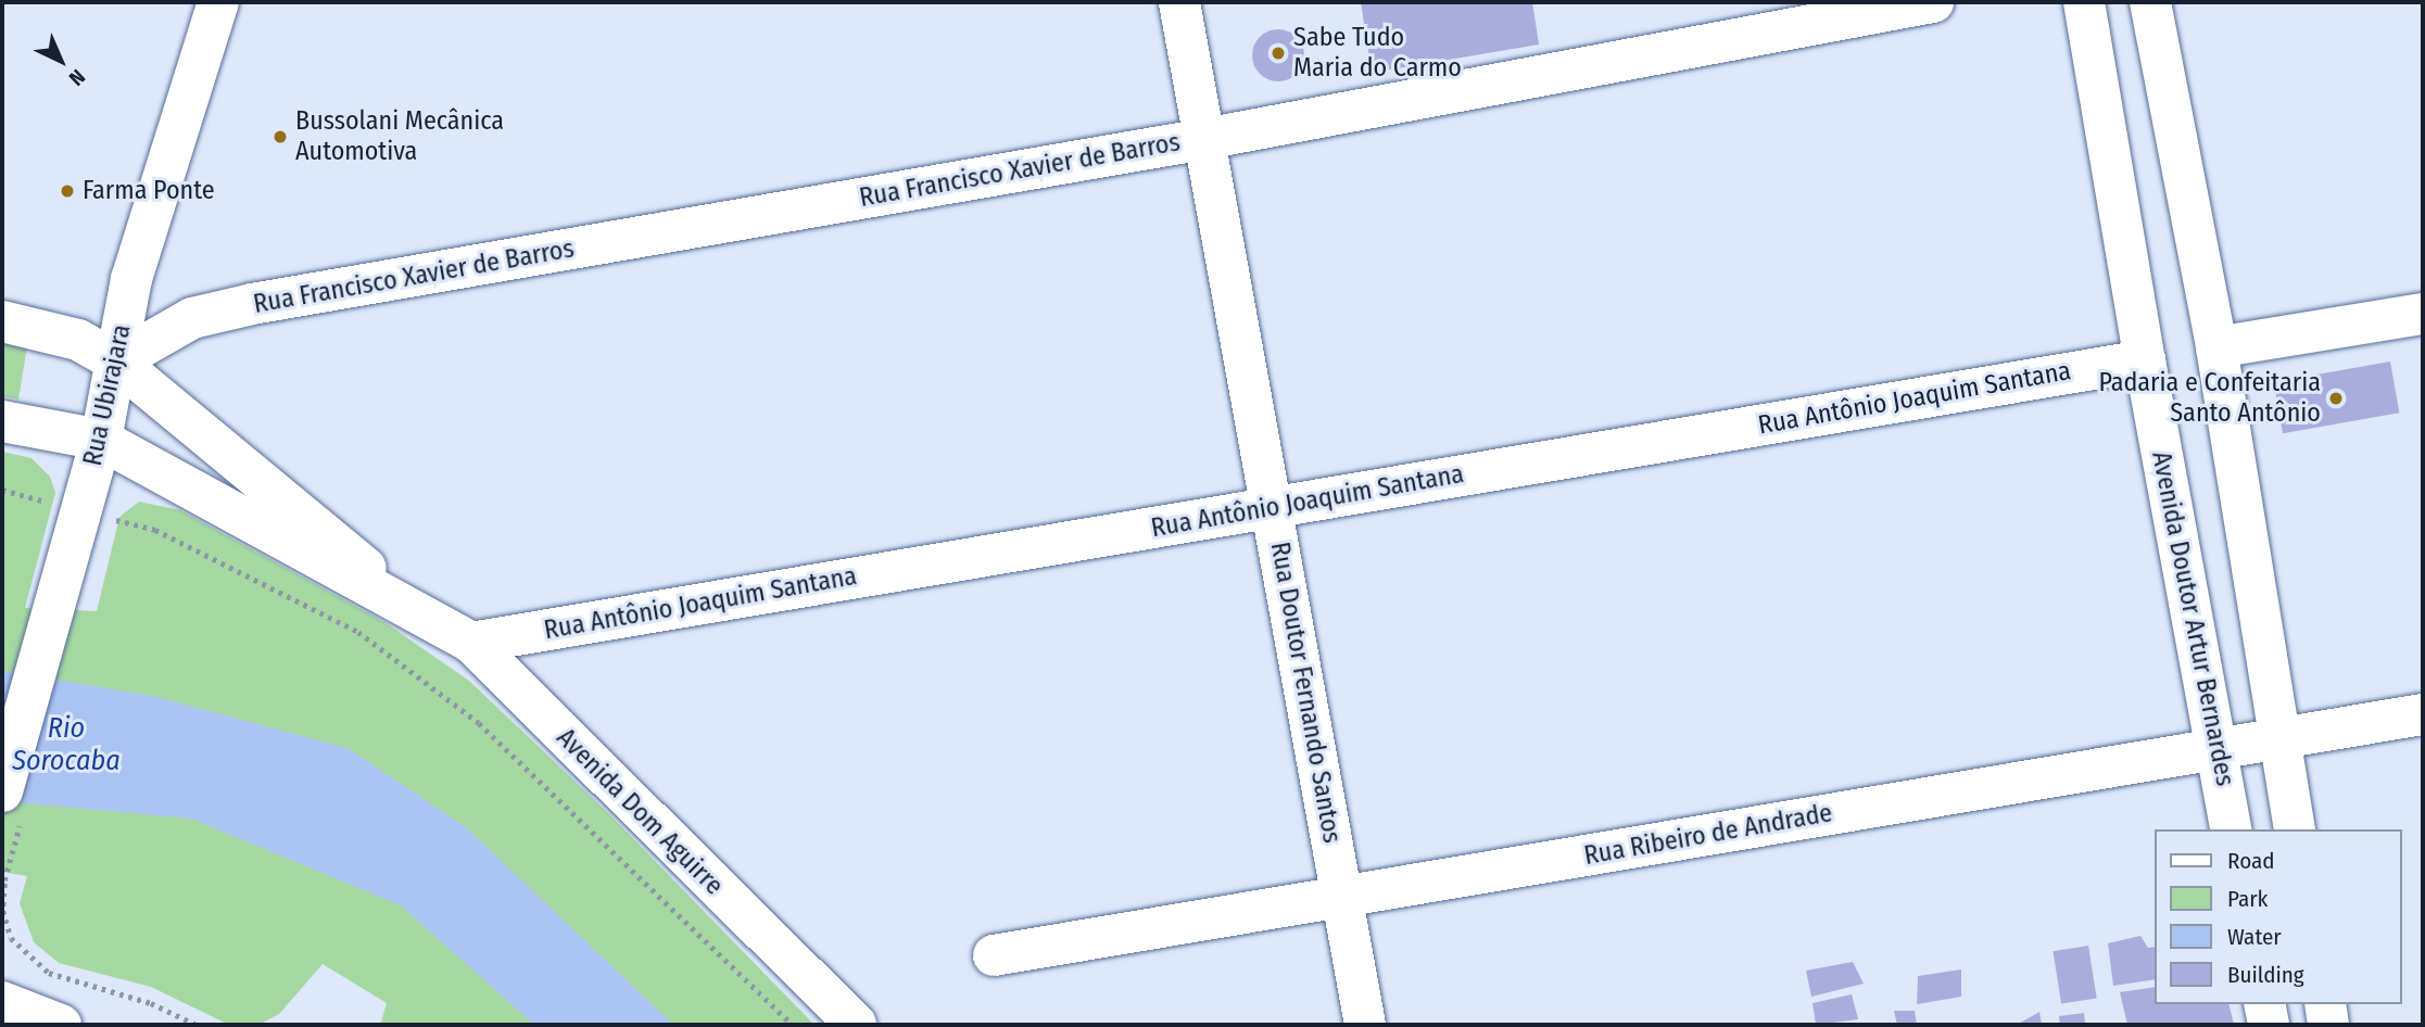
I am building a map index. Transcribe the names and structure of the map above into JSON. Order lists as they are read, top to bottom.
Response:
{
  "streets": {
    "street": [
      "Rua Francisco Xavier de Barros",
      "Rua Ubirajara",
      "Rua Antônio Joaquim Santana",
      "Avenida Doutor Artur Bernardes",
      "Rua Doutor Fernando Santos",
      "Avenida Dom Aguirre",
      "Rua Ribeiro de Andrade"
    ]
  },
  "crossings": [
    ["Rua Francisco Xavier de Barros", "Rua Ubirajara"],
    ["Rua Francisco Xavier de Barros", "Rua Doutor Fernando Santos"],
    ["Rua Francisco Xavier de Barros", "Avenida Dom Aguirre"],
    ["Rua Ubirajara", "Avenida Dom Aguirre"],
    ["Rua Antônio Joaquim Santana", "Avenida Doutor Artur Bernardes"],
    ["Rua Antônio Joaquim Santana", "Rua Doutor Fernando Santos"],
    ["Rua Antônio Joaquim Santana", "Avenida Dom Aguirre"],
    ["Avenida Doutor Artur Bernardes", "Rua Ribeiro de Andrade"],
    ["Rua Doutor Fernando Santos", "Rua Ribeiro de Andrade"]
  ],
  "water": ["Rio Sorocaba"],
  "places": [
    "Sabe Tudo Maria do Carmo",
    "Bussolani Mecânica Automotiva",
    "Farma Ponte",
    "Padaria e Confeitaria Santo Antônio"
  ],
  "legend": [
    "Road",
    "Park",
    "Water",
    "Building"
  ],
  "north": "bottom right"
}
